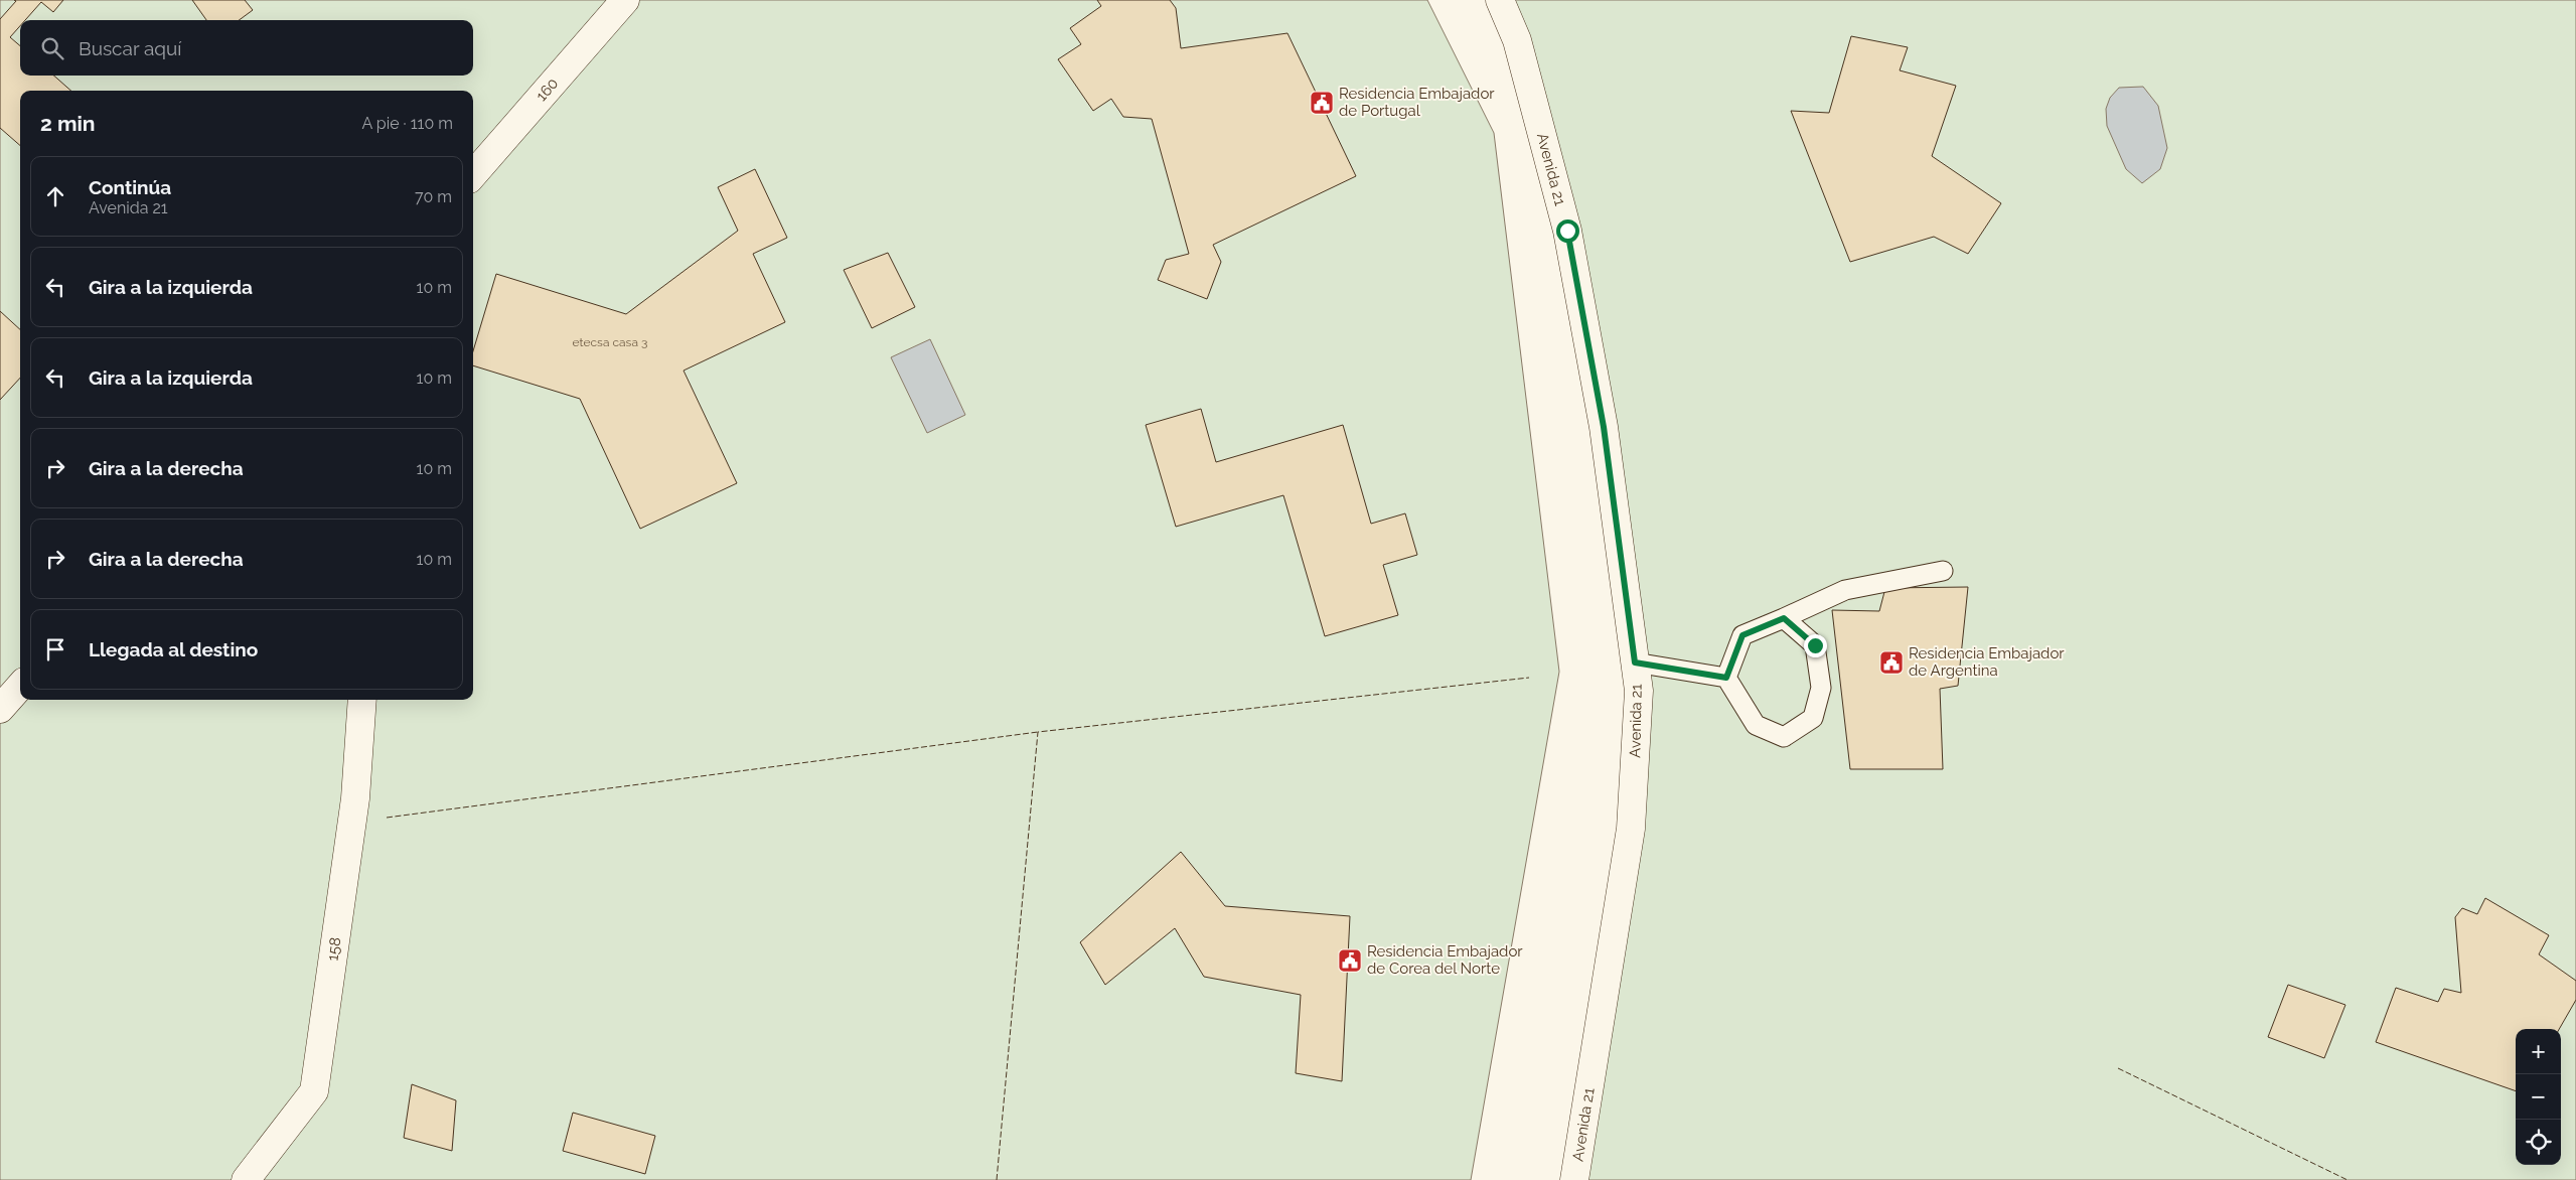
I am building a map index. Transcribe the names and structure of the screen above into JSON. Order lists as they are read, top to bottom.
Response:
{
  "streets": {
    "main road": ["160", "Avenida 21", "158"]
  },
  "places": {
    "public building": ["Residencia Embajador de Portugal", "Residencia Embajador de Argentina", "Residencia Embajador de Corea del Norte"]
  },
  "house_numbers": ["etecsa casa 3"],
  "page": {
    "search": "Buscar aquí",
    "heading": ["2 min", "A pie · 110 m"],
    "list": [
      ["Continúa", "Avenida 21", "70 m"],
      ["Gira a la izquierda", "10 m"],
      ["Gira a la izquierda", "10 m"],
      ["Gira a la derecha", "10 m"],
      ["Gira a la derecha", "10 m"],
      "Llegada al destino"
    ],
    "map_buttons": ["+", "−"]
  }
}
